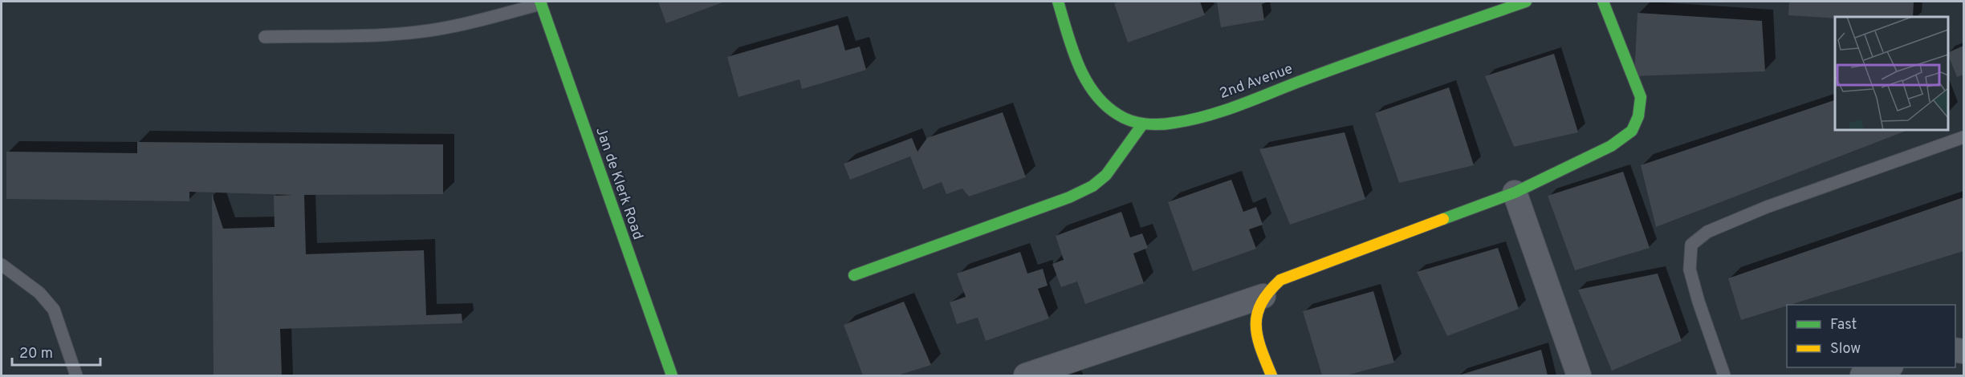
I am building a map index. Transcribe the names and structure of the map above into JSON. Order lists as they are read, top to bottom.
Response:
{
  "streets": {
    "street": ["2nd Avenue", "Jan de Klerk Road"]
  },
  "legend": ["Fast", "Slow"],
  "scale_bar": "20 m"
}
